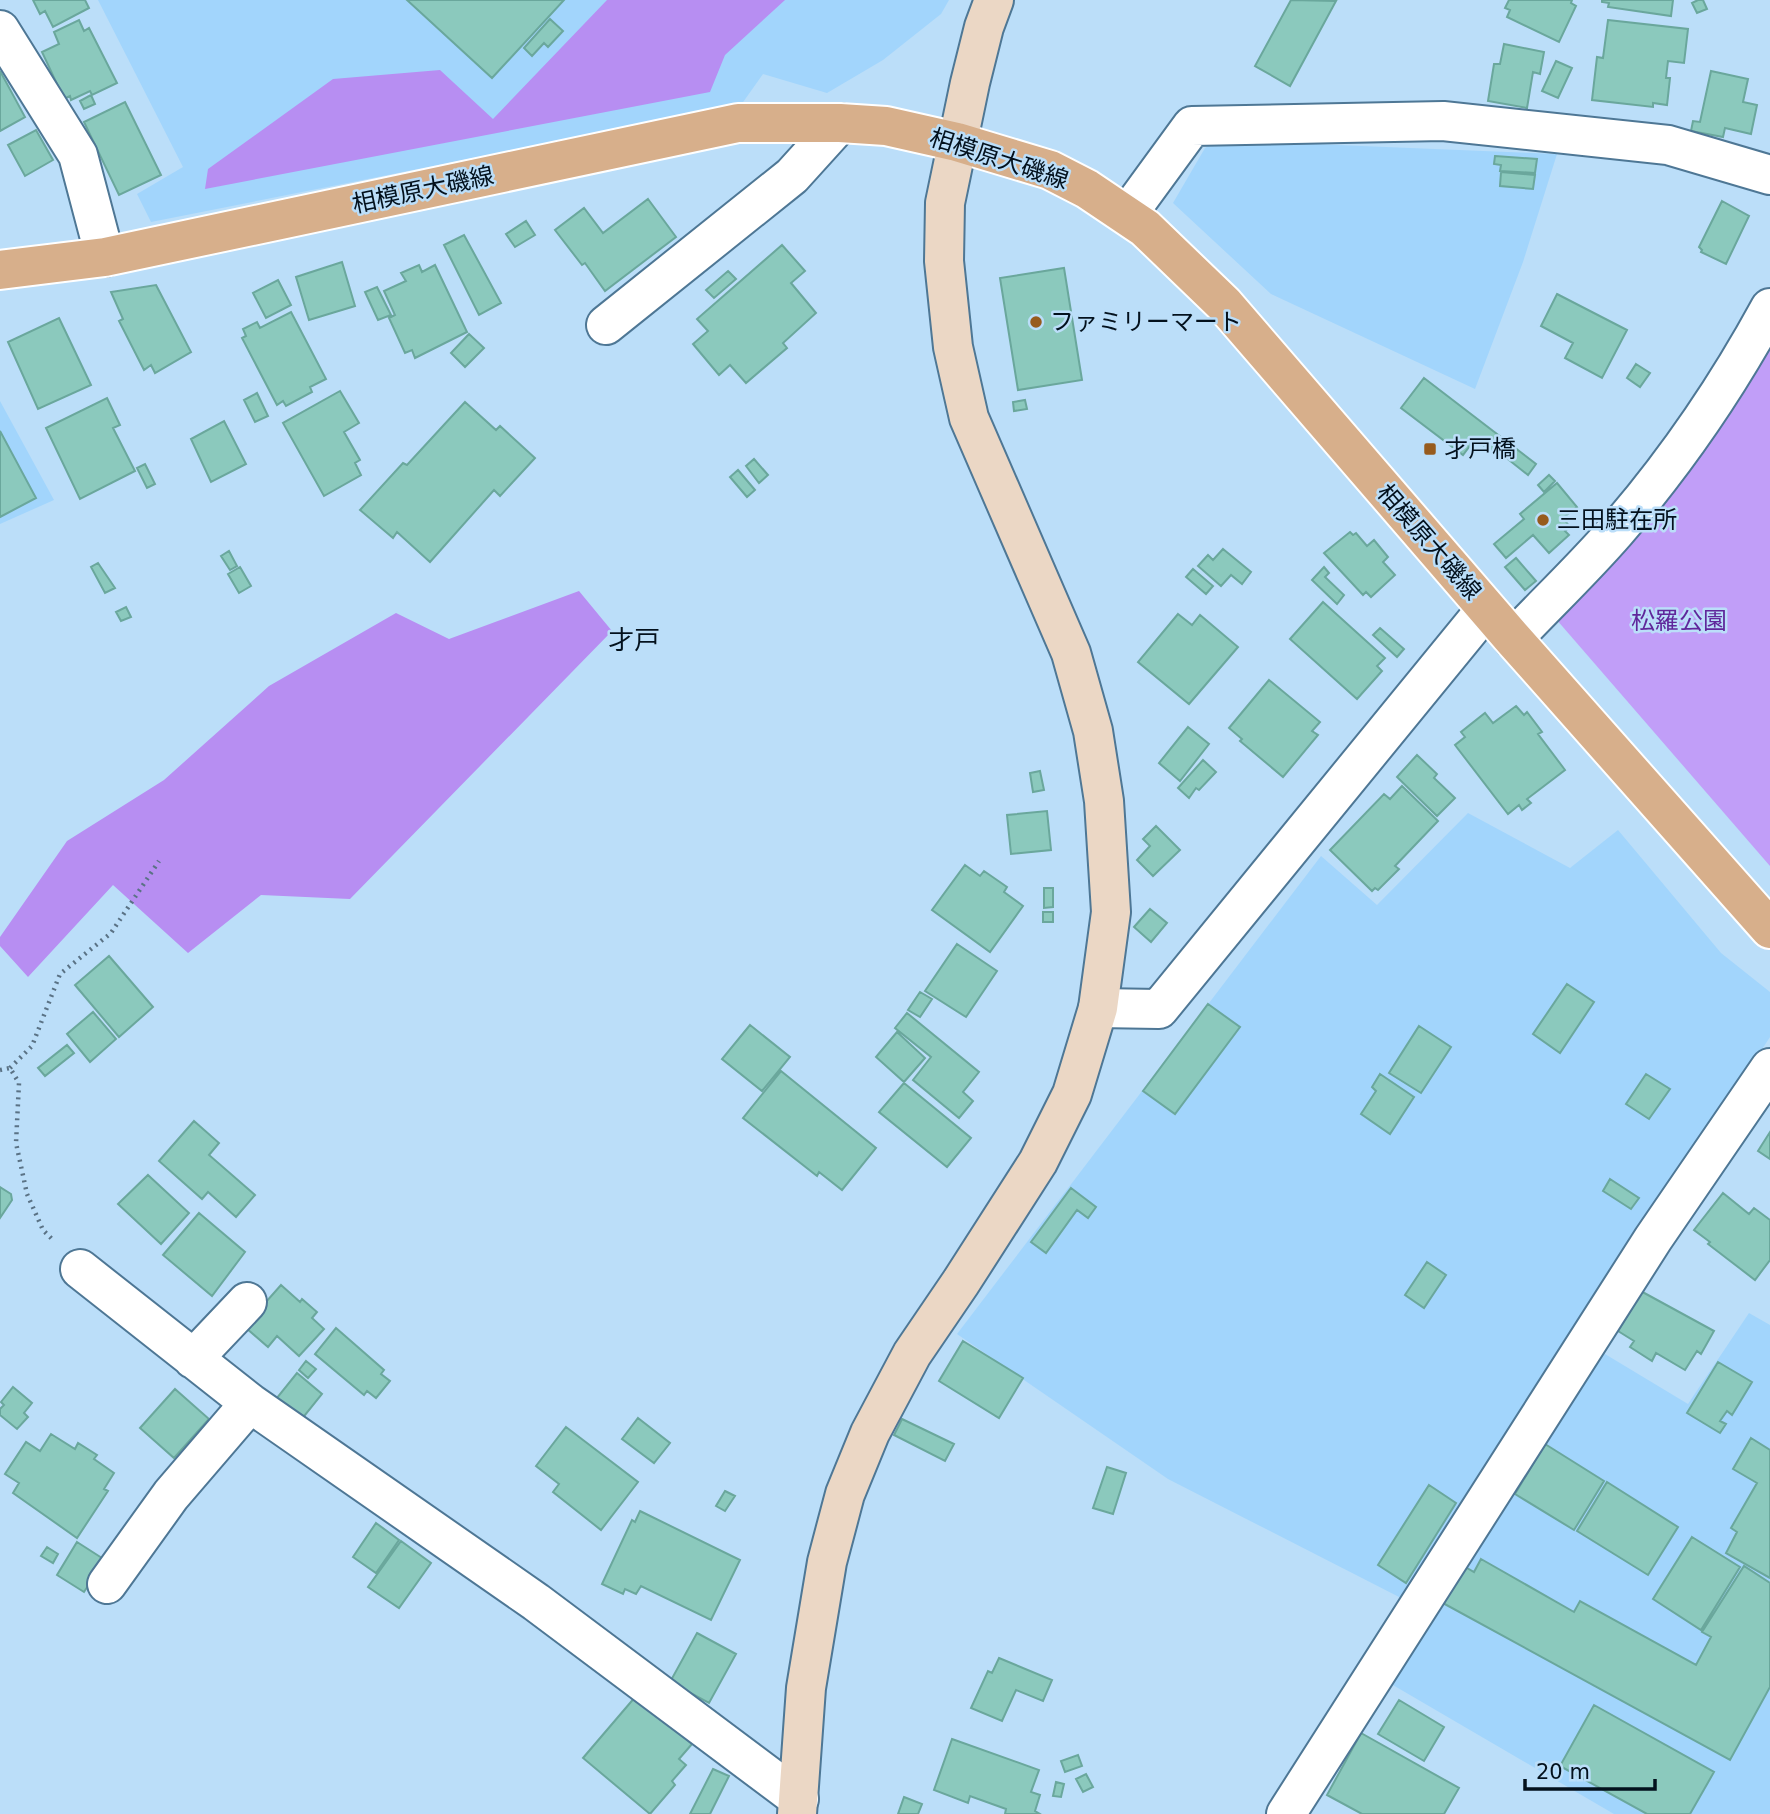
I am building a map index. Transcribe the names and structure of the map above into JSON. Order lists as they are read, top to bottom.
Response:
{
  "streets": {
    "main road": ["相模原大磯線"]
  },
  "districts": ["才戸"],
  "parks": ["松羅公園"],
  "places": {
    "other": ["ファミリーマート", "三田駐在所"],
    "transit": ["才戸橋"]
  },
  "scale_bar": "20 m"
}
